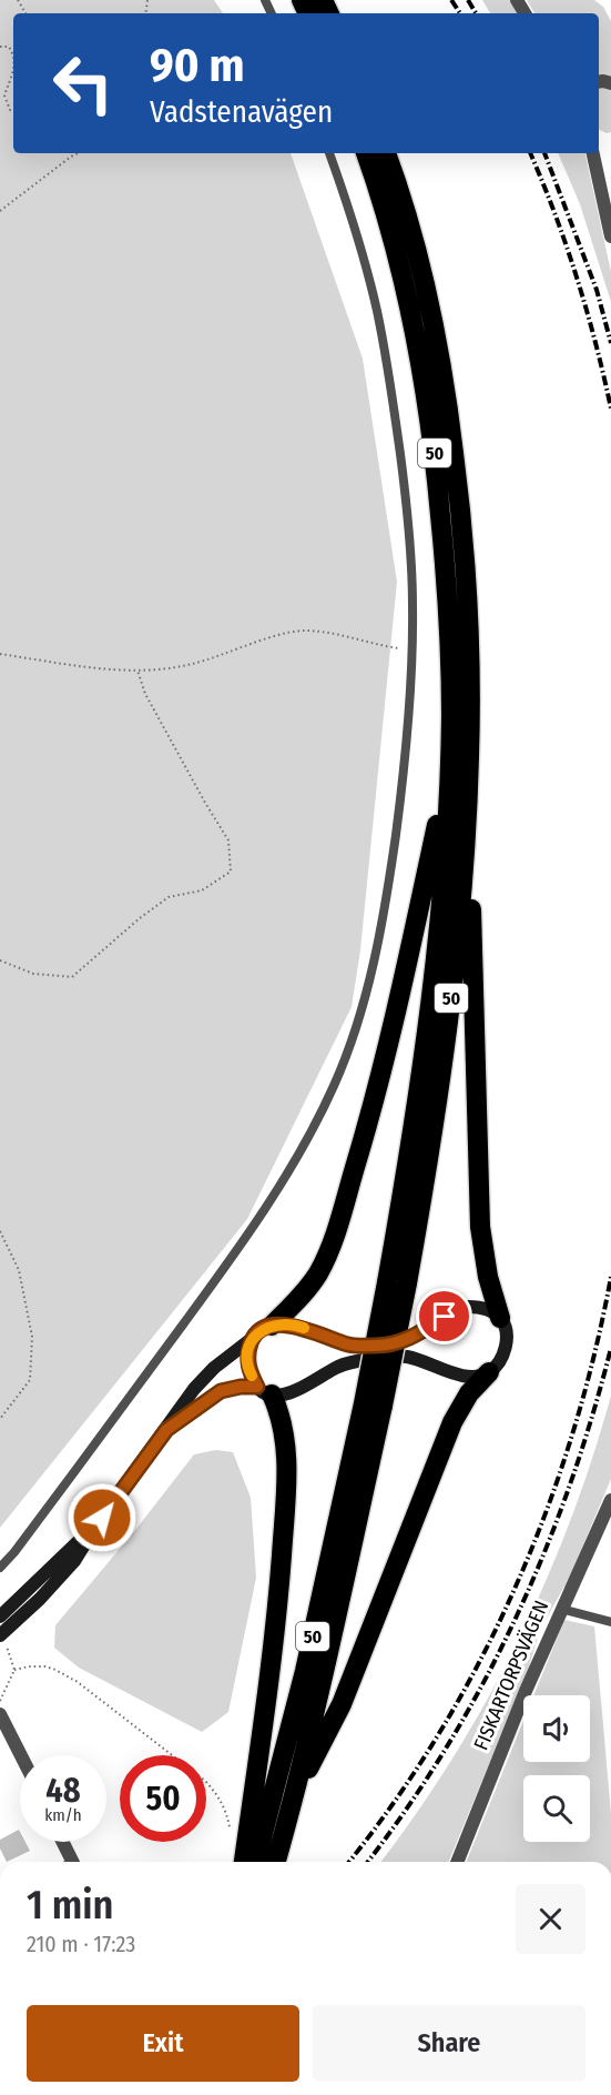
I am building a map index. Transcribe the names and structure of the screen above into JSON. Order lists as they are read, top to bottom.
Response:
{
  "streets": {
    "highway": ["50"],
    "street": ["FISKARTORPSVÄGEN"]
  },
  "page": {
    "turn": ["90 m", "Vadstenavägen"],
    "speed": "48 km/h",
    "limit": "50",
    "heading": ["1 min", "210 m · 17:23"],
    "buttons": ["Exit", "Share"]
  }
}
